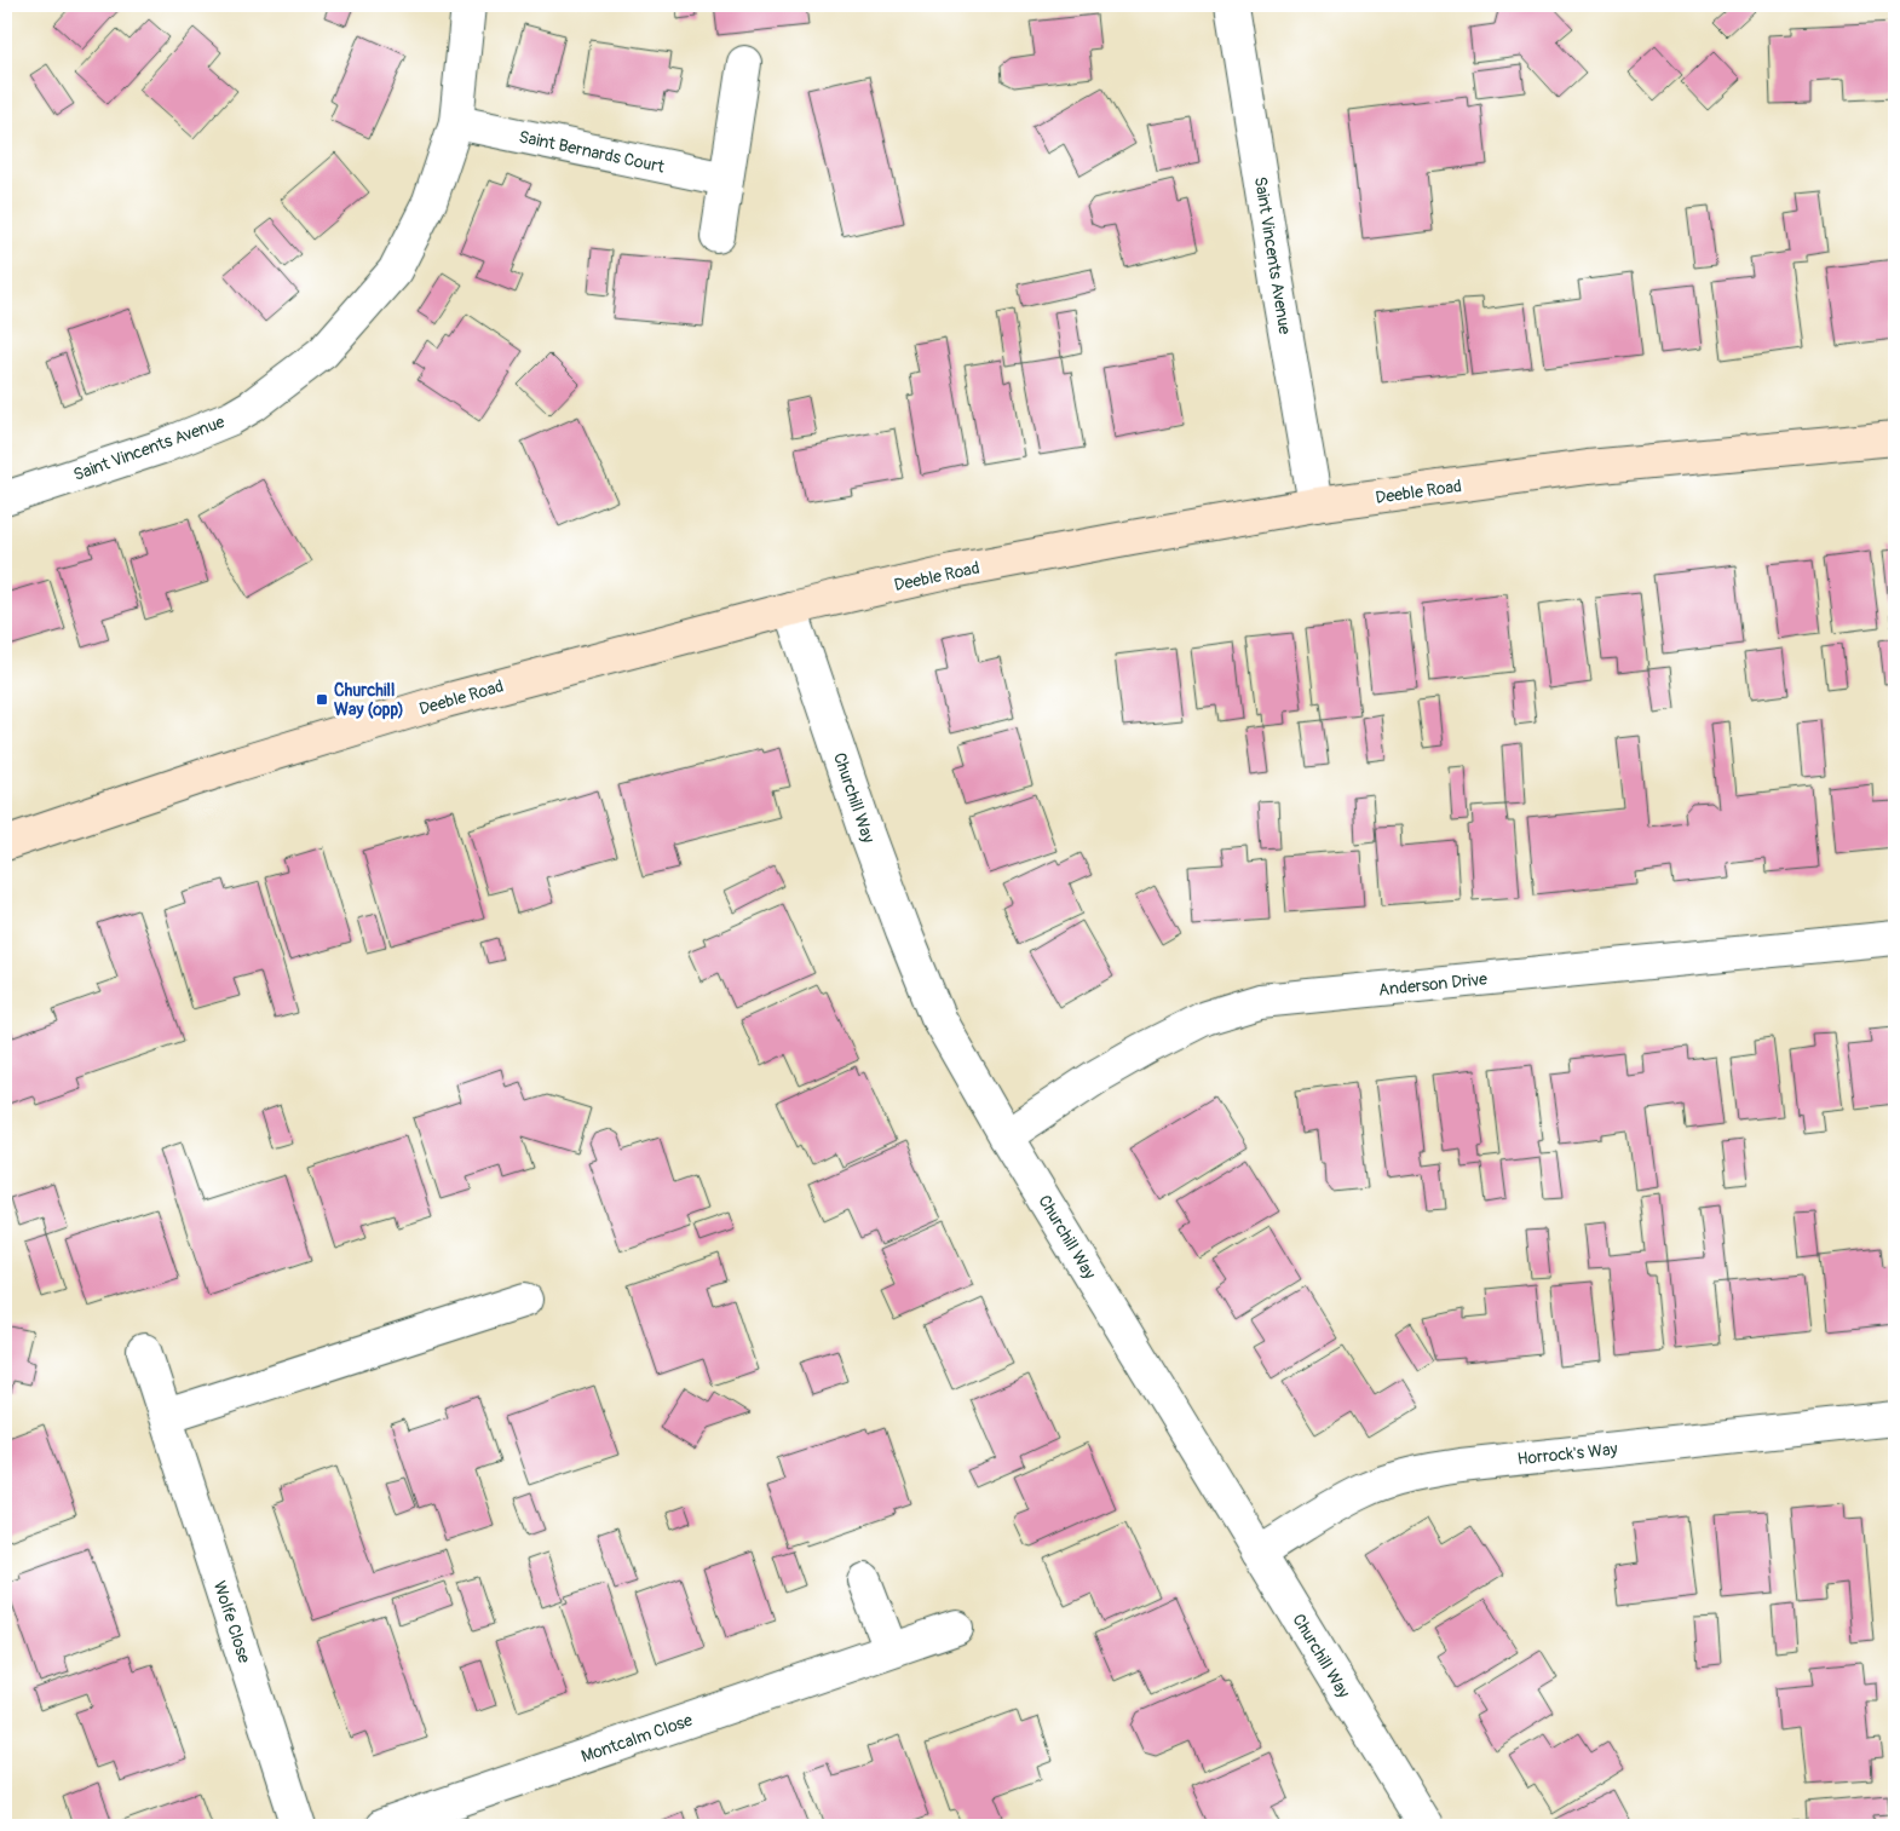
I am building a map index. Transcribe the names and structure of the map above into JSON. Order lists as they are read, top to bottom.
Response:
{
  "streets": {
    "street": [
      "Saint Bernards Court",
      "Saint Vincents Avenue",
      "Deeble Road",
      "Churchill Way",
      "Anderson Drive",
      "Horrock's Way",
      "Wolfe Close",
      "Montcalm Close"
    ]
  },
  "crossings": [
    ["Saint Bernards Court", "Saint Vincents Avenue"],
    ["Saint Vincents Avenue", "Deeble Road"],
    ["Deeble Road", "Churchill Way"],
    ["Churchill Way", "Anderson Drive"],
    ["Churchill Way", "Horrock's Way"]
  ],
  "places": {
    "transit": ["Churchill Way (opp)"]
  }
}
